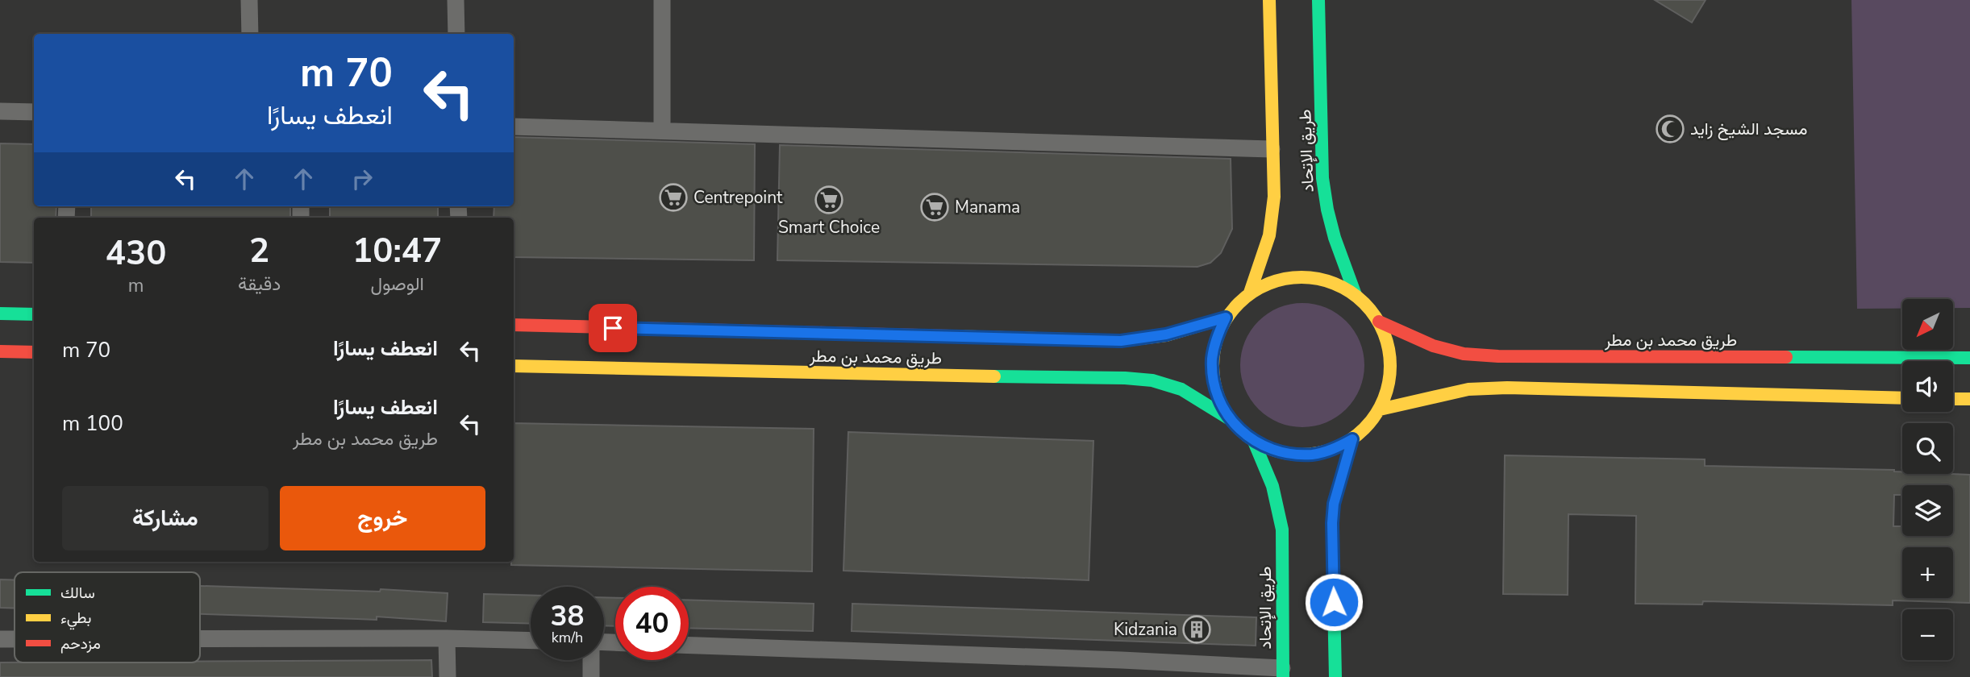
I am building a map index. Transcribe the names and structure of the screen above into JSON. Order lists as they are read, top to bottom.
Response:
{
  "streets": {
    "street": ["طريق اﻹتحاد", "طريق محمد بن مطر"]
  },
  "crossings": [
    ["طريق اﻹتحاد", "طريق محمد بن مطر"]
  ],
  "places": {
    "mosque": ["مسجد الشيخ زايد"],
    "supermarket": ["Centrepoint", "Smart Choice", "Manama"],
    "building": ["Kidzania"]
  },
  "legend": ["سالك", "بطيء", "مزدحم"],
  "north": "bottom left",
  "page": {
    "turn": ["70 m", "انعطف يسارًا"],
    "eta": [
      "10:47",
      "الوصول",
      "2",
      "دقيقة",
      "430",
      "m"
    ],
    "map_buttons": ["+", "−"],
    "list": [
      {
        "name": "انعطف يسارًا",
        "value": "70 m"
      },
      {
        "name": "انعطف يسارًا",
        "note": "طريق محمد بن مطر",
        "value": "100 m"
      }
    ],
    "buttons": ["خروج", "مشاركة"],
    "speed": "38 km/h",
    "limit": "40"
  }
}
